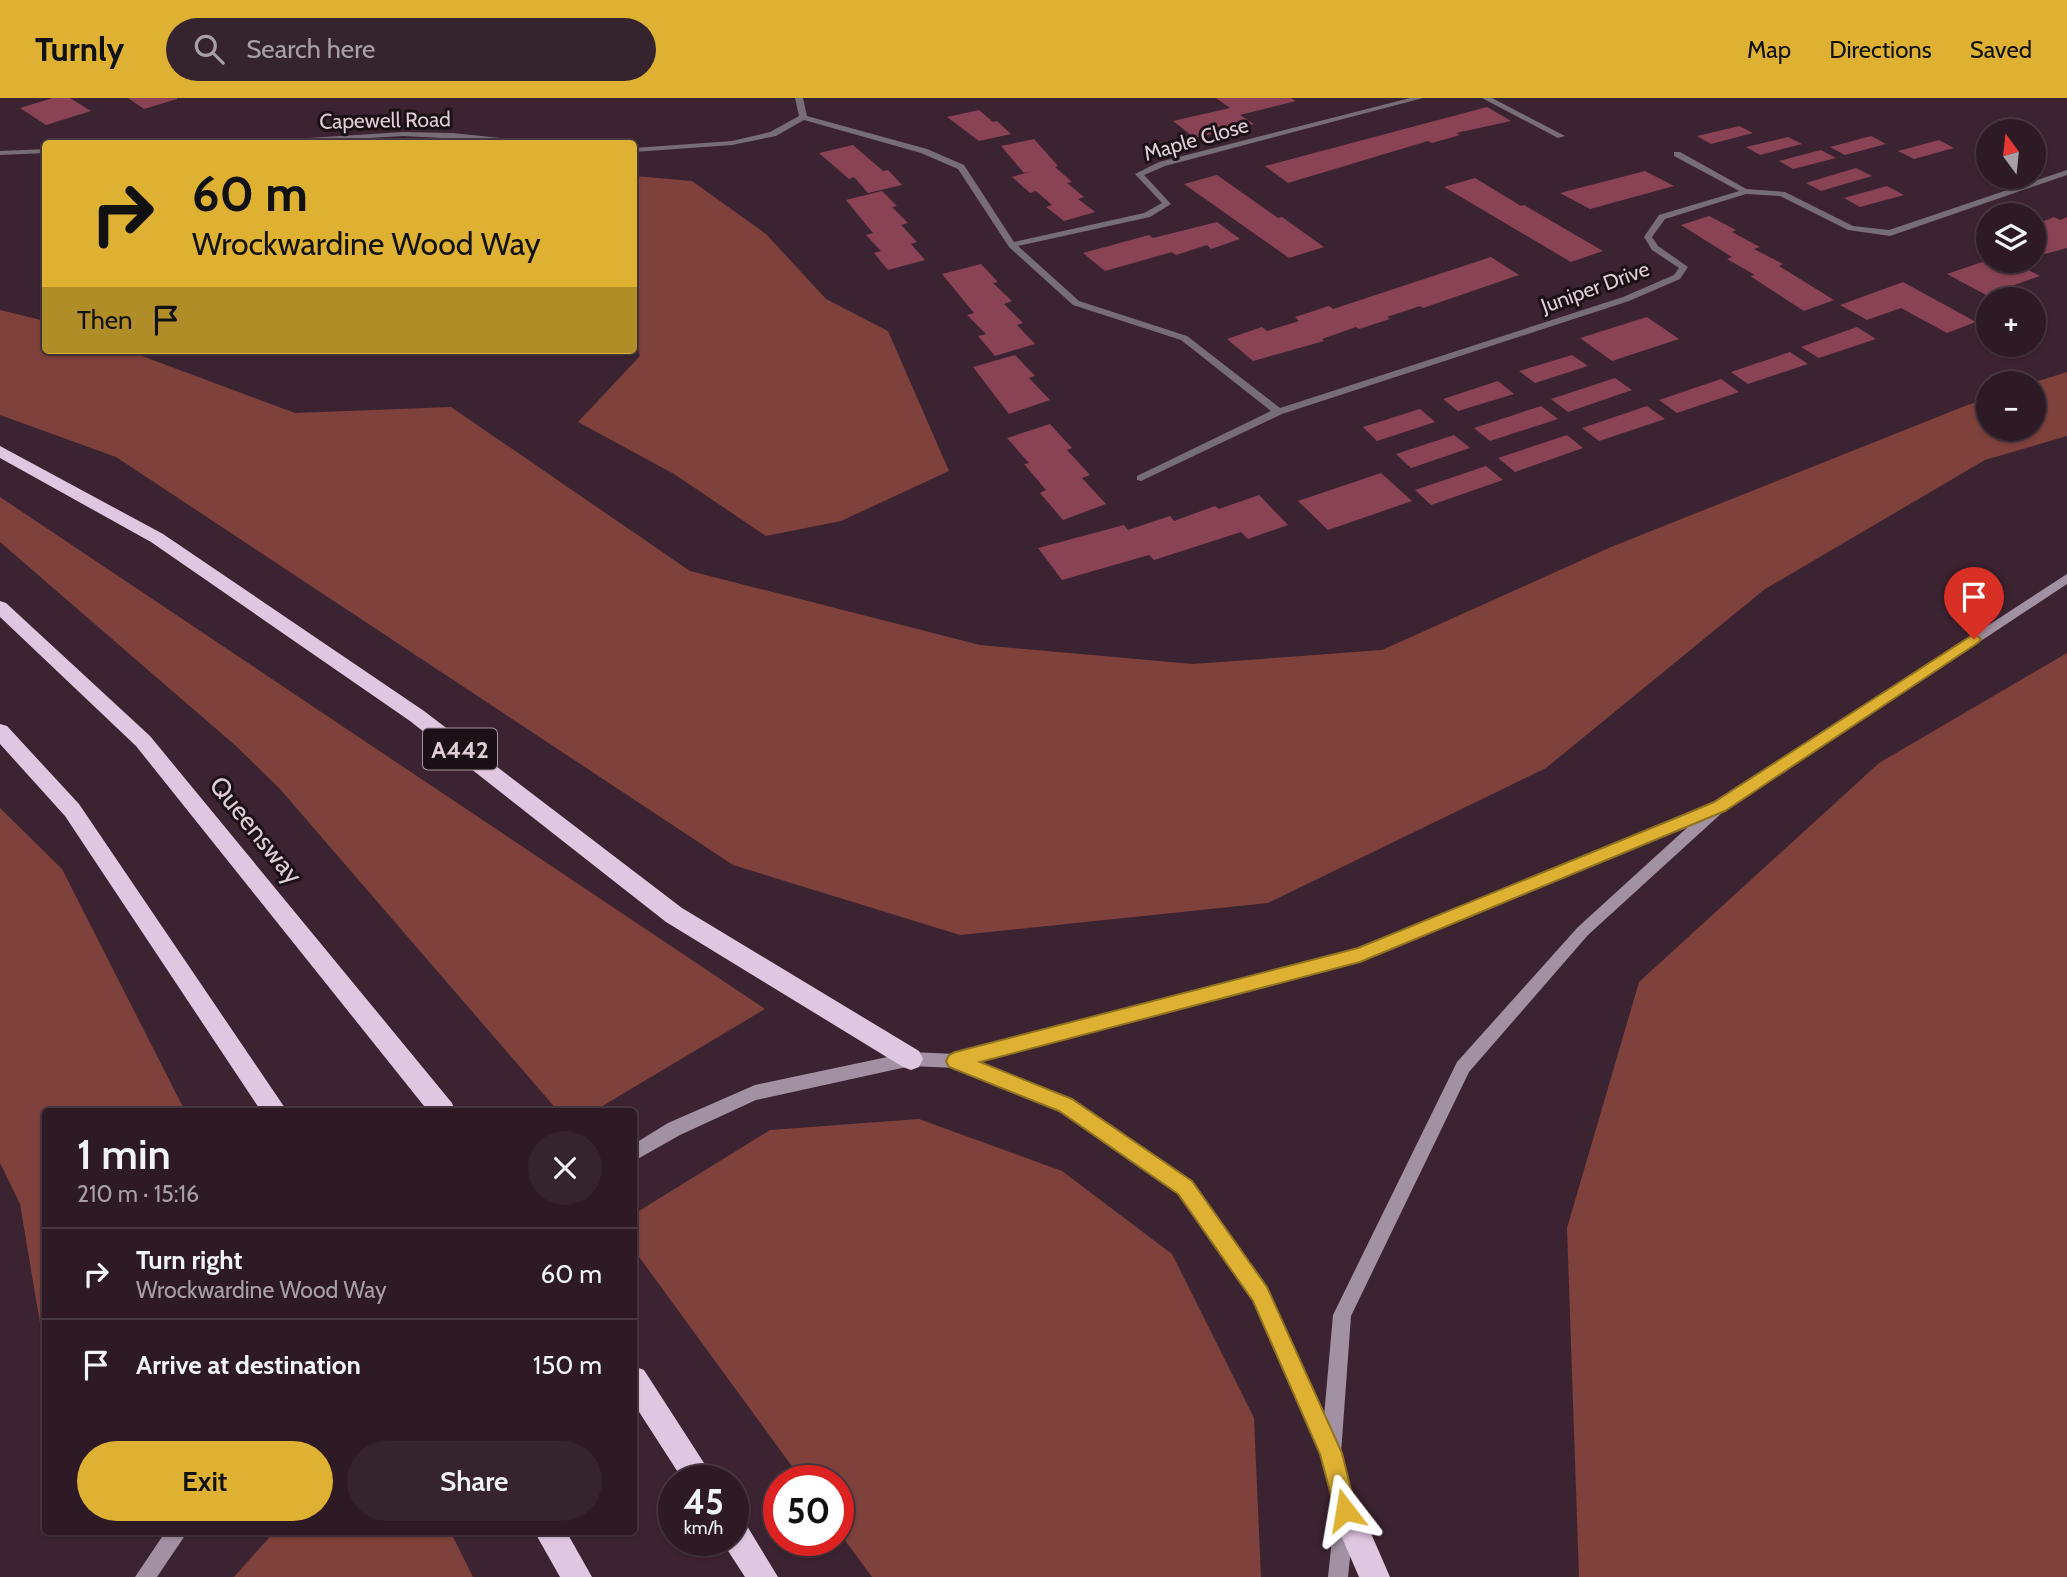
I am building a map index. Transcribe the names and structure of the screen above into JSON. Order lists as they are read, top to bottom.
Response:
{
  "streets": {
    "highway": ["A442", "Queensway"],
    "street": ["Capewell Road", "Maple Close", "Juniper Drive"]
  },
  "north": "top",
  "page": {
    "header": "Turnly",
    "search": "Search here",
    "nav": ["Map", "Directions", "Saved"],
    "map_buttons": ["+", "−"],
    "turn": ["60 m", "Wrockwardine Wood Way"],
    "then": "Then",
    "heading": ["1 min", "210 m · 15:16"],
    "list": [
      {
        "name": "Turn right",
        "note": "Wrockwardine Wood Way",
        "value": "60 m"
      },
      {
        "name": "Arrive at destination",
        "value": "150 m"
      }
    ],
    "buttons": ["Exit", "Share"],
    "speed": "45 km/h",
    "limit": "50"
  }
}
